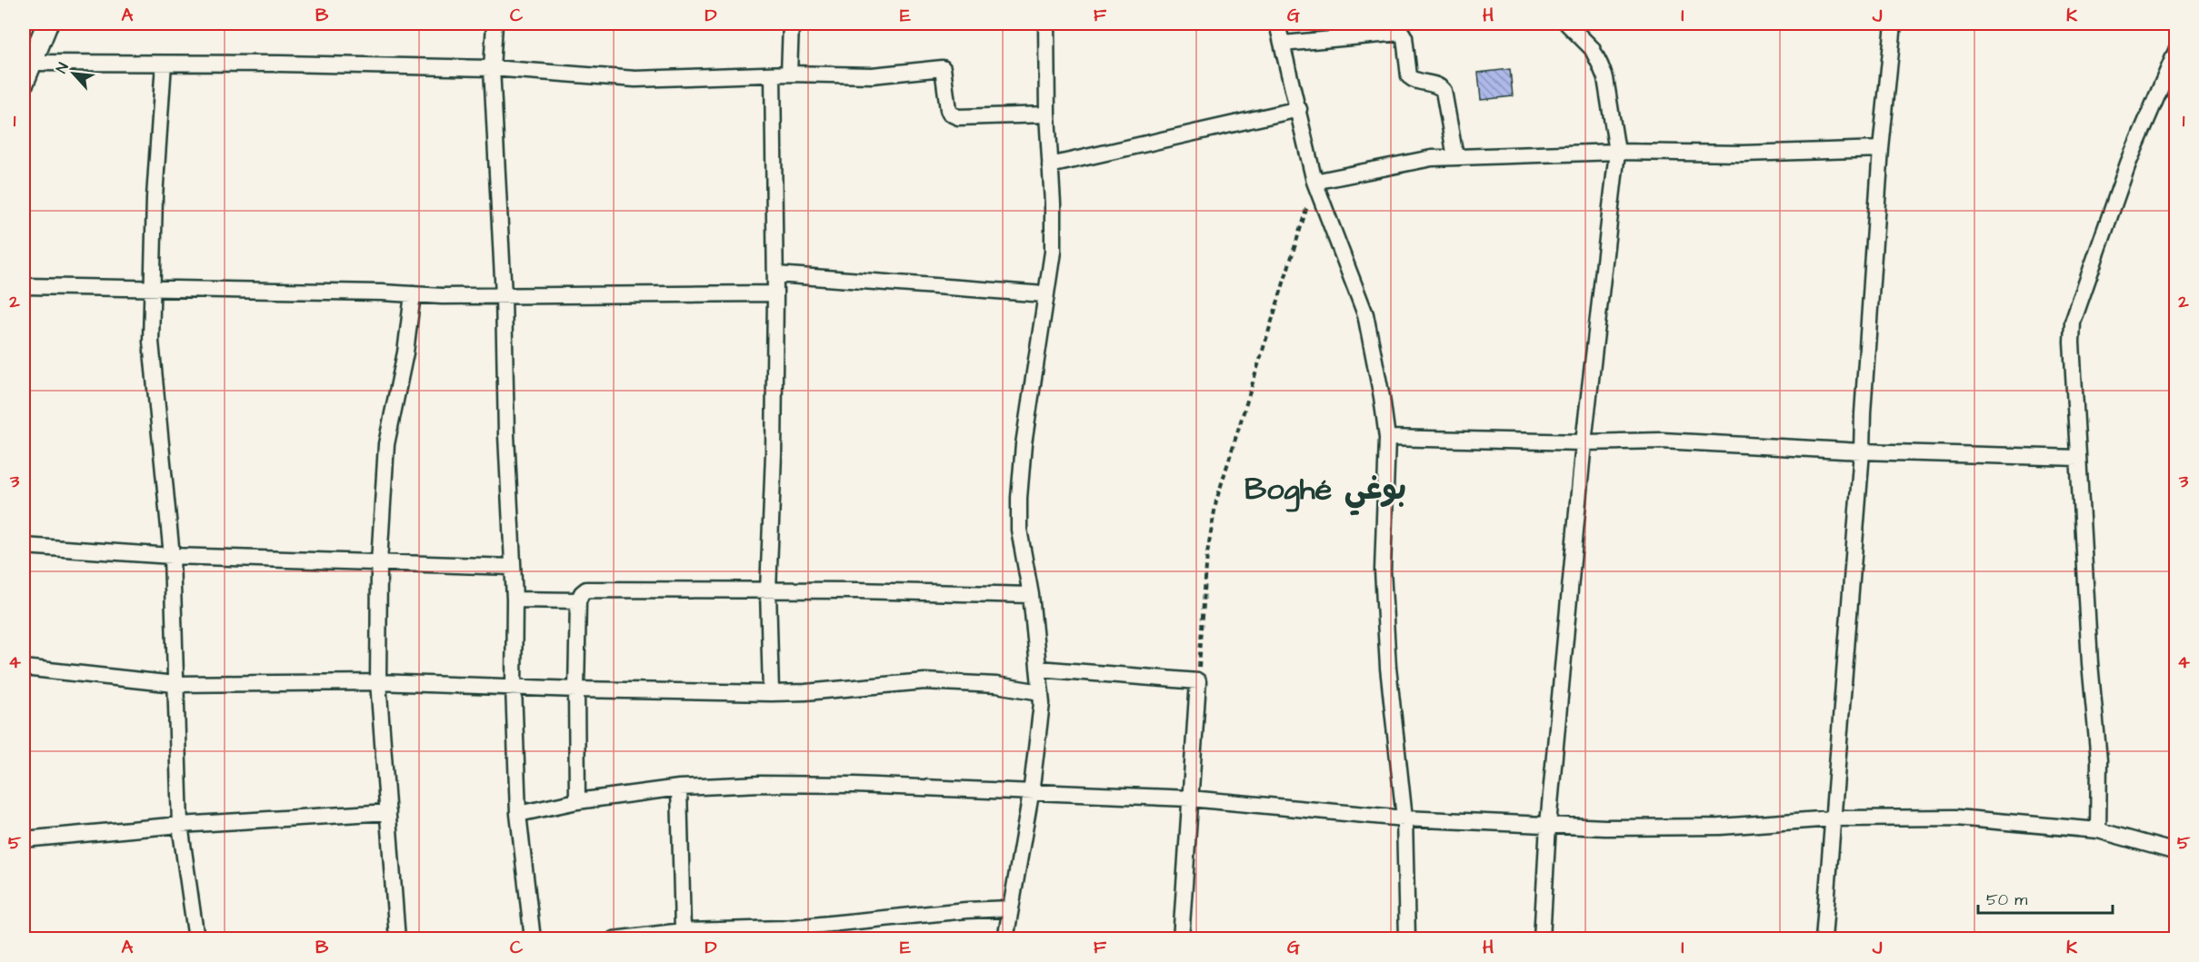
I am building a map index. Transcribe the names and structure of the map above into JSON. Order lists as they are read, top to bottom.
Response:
{
  "districts": ["Boghé بوغي"],
  "scale_bar": "50 m",
  "north": "top left",
  "grid": {
    "columns": [
      "A",
      "B",
      "C",
      "D",
      "E",
      "F",
      "G",
      "H",
      "I",
      "J",
      "K"
    ],
    "rows": [
      "1",
      "2",
      "3",
      "4",
      "5"
    ]
  }
}
